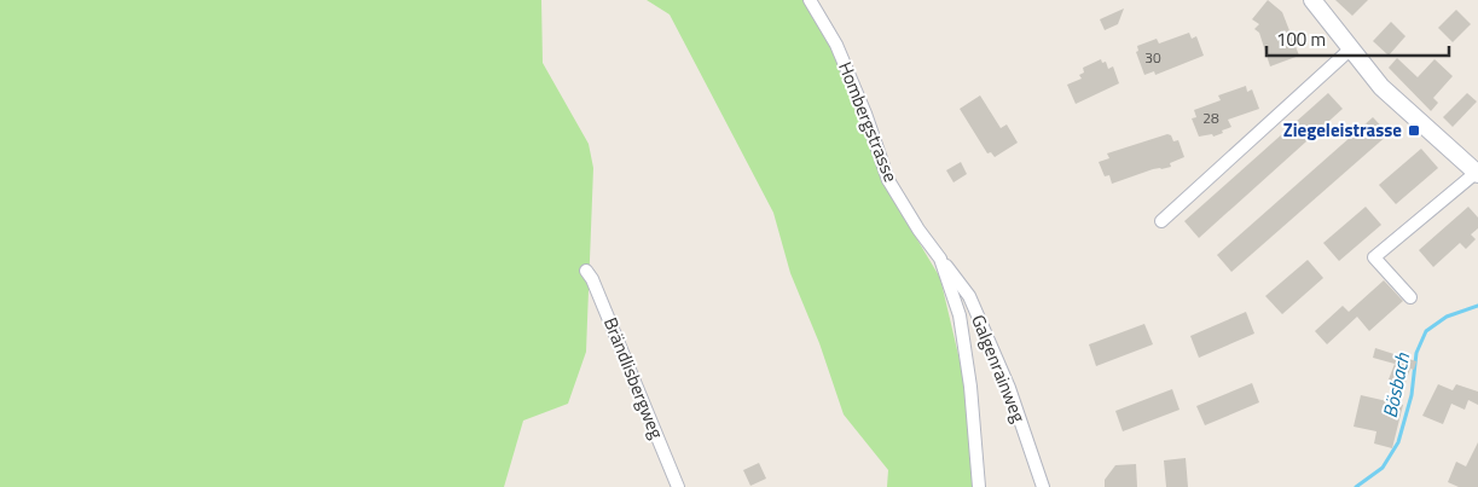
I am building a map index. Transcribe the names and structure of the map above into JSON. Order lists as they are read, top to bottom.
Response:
{
  "streets": {
    "street": ["Hombergstrasse", "Galgenrainweg", "Brändlisbergweg"]
  },
  "crossings": [
    ["Hombergstrasse", "Galgenrainweg"]
  ],
  "water": ["Bösbach"],
  "places": {
    "transit": ["Ziegeleistrasse"]
  },
  "house_numbers": ["30", "28"],
  "scale_bar": "100 m"
}
